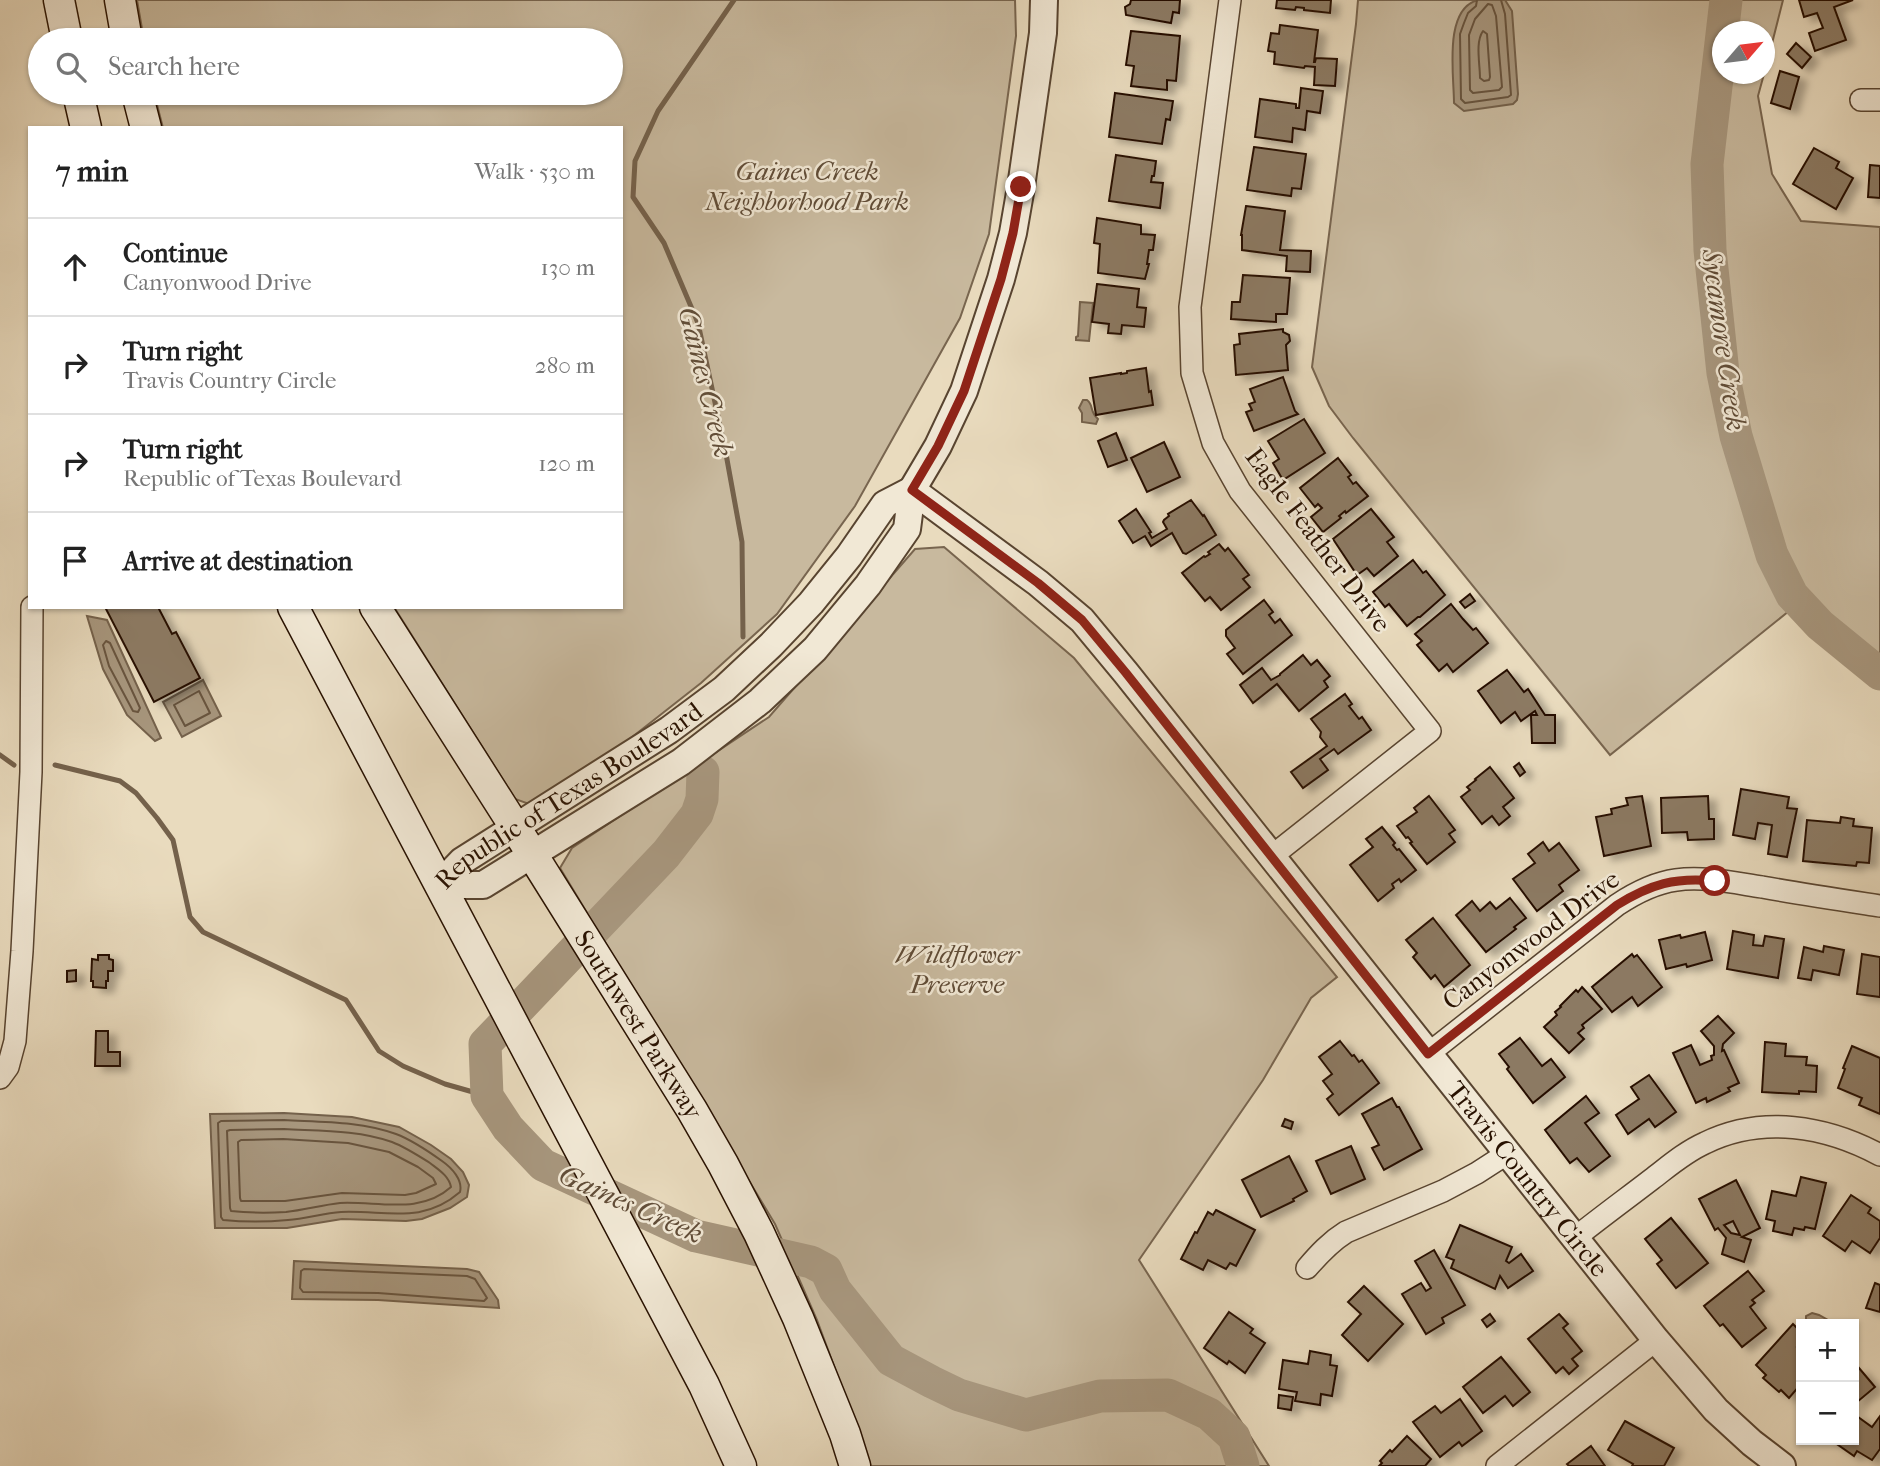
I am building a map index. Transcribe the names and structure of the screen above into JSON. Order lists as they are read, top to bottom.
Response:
{
  "streets": {
    "main road": ["Southwest Parkway"],
    "street": [
      "Eagle Feather Drive",
      "Republic of Texas Boulevard",
      "Canyonwood Drive",
      "Travis Country Circle"
    ]
  },
  "crossings": [
    ["Eagle Feather Drive", "Travis Country Circle"],
    ["Republic of Texas Boulevard", "Southwest Parkway"],
    ["Republic of Texas Boulevard", "Travis Country Circle"],
    ["Canyonwood Drive", "Travis Country Circle"]
  ],
  "water": ["Sycamore Creek", "Gaines Creek"],
  "parks": ["Gaines Creek Neighborhood Park", "Wildflower Preserve"],
  "north": "top right",
  "page": {
    "search": "Search here",
    "heading": ["7 min", "Walk · 530 m"],
    "list": [
      ["Continue", "Canyonwood Drive", "130 m"],
      ["Turn right", "Travis Country Circle", "280 m"],
      ["Turn right", "Republic of Texas Boulevard", "120 m"],
      "Arrive at destination"
    ],
    "map_buttons": ["+", "−"]
  }
}
